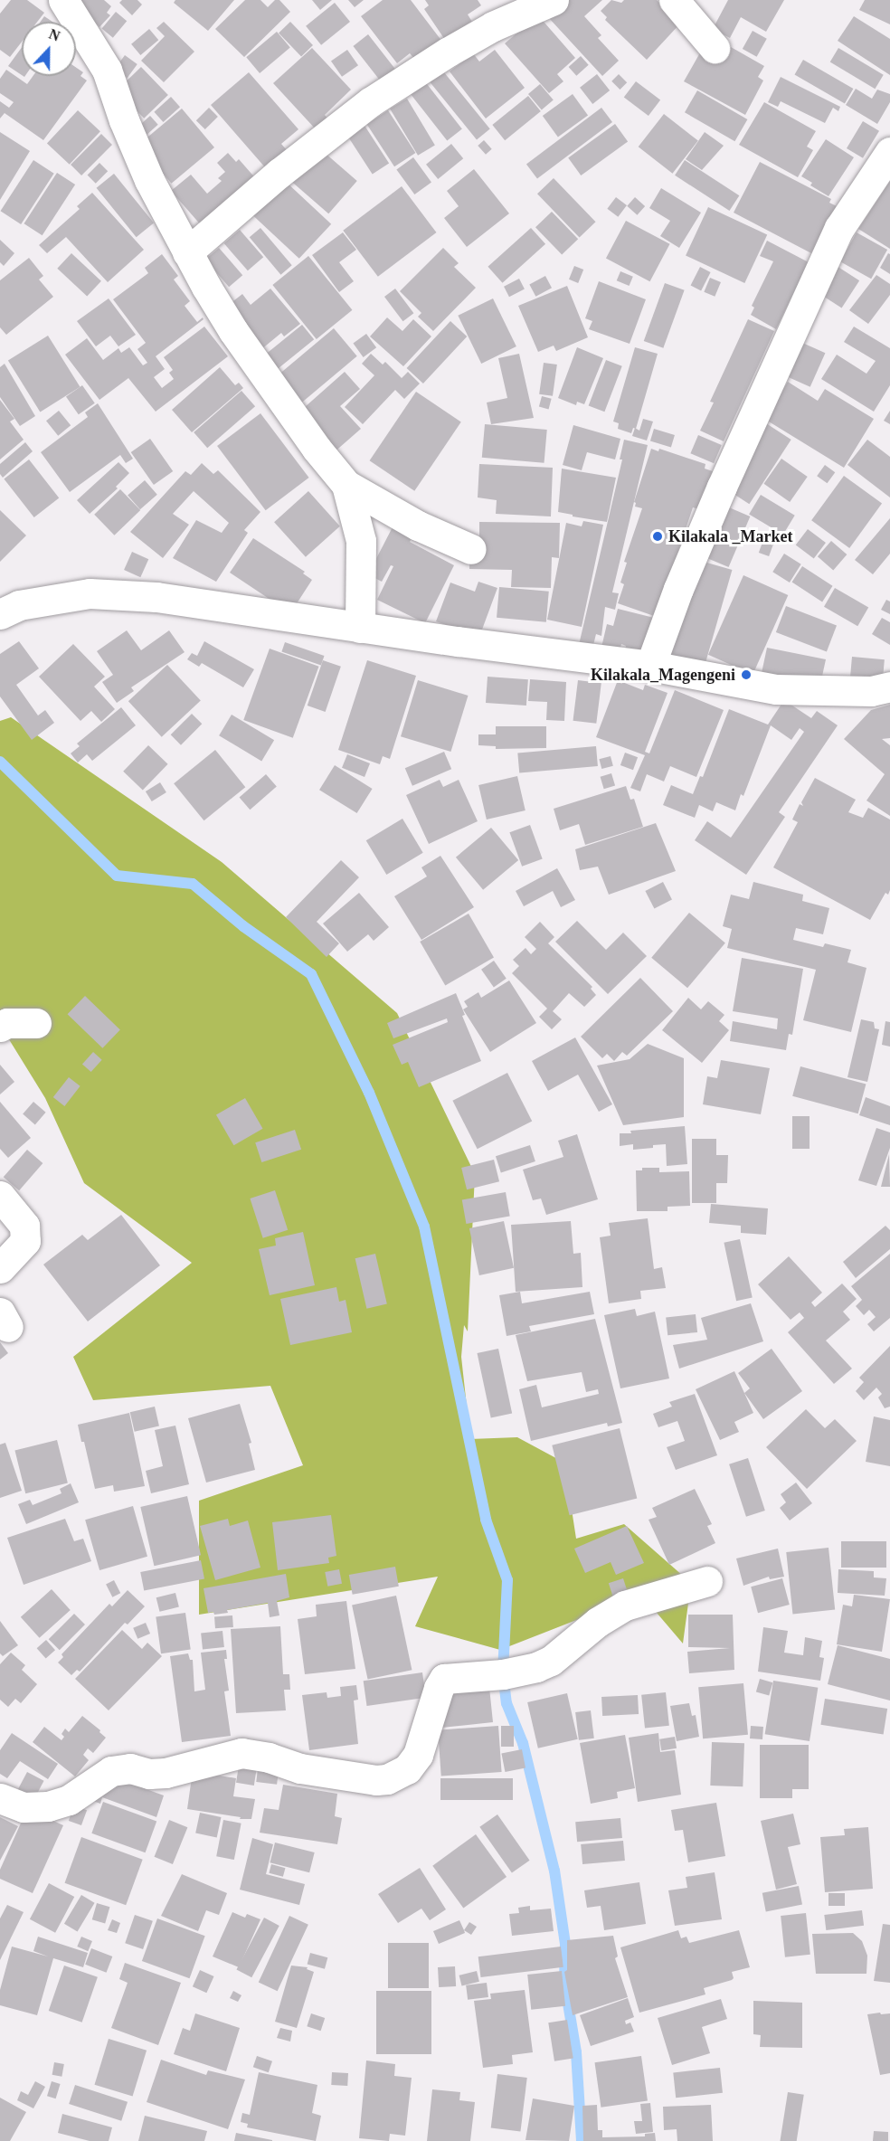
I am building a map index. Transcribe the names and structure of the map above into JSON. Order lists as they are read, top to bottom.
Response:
{
  "places": ["Kilakala _Market", "Kilakala_Magengeni"],
  "north": "top"
}
